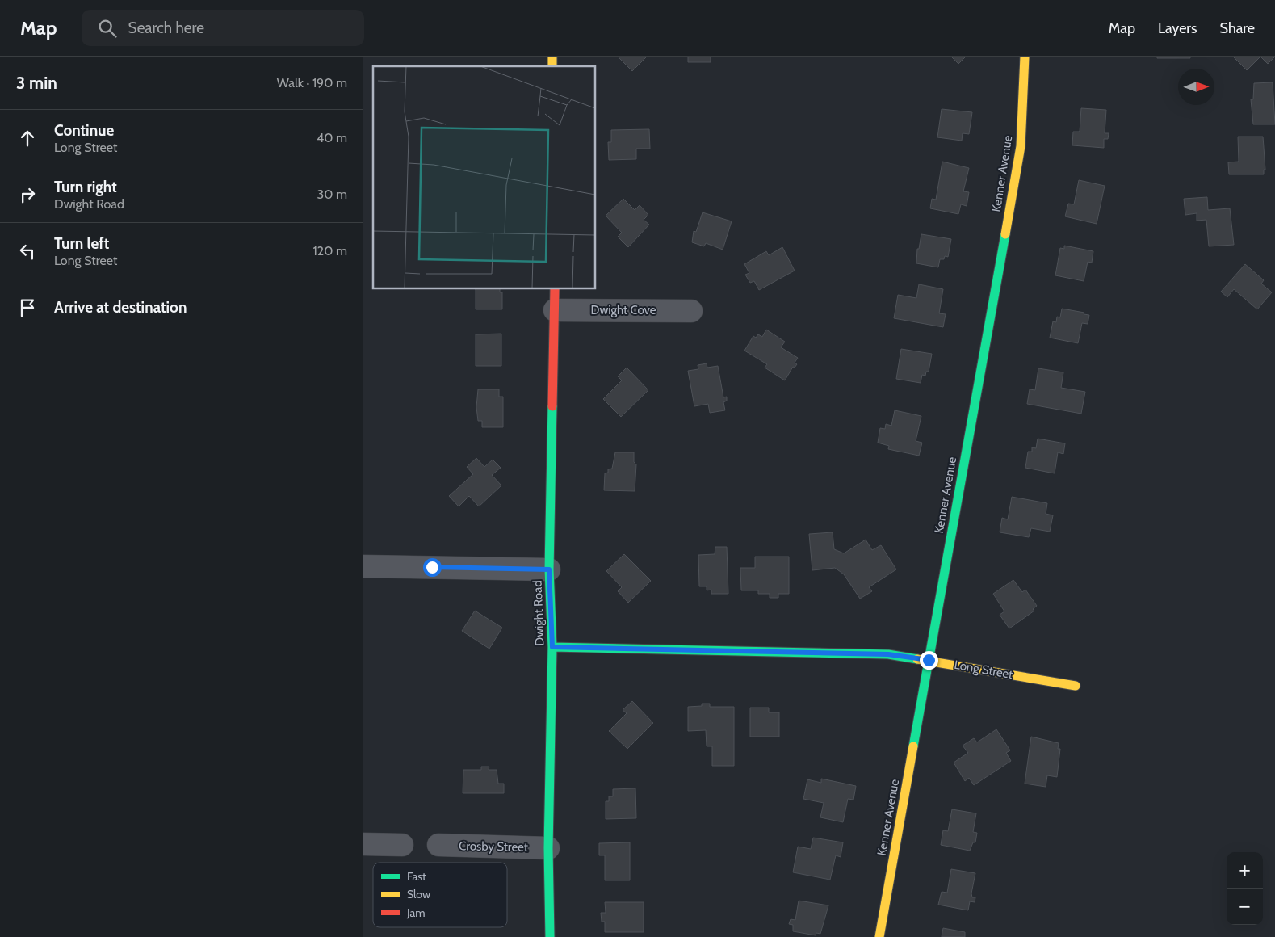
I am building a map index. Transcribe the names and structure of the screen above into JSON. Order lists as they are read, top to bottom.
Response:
{
  "streets": {
    "street": [
      "Kenner Avenue",
      "Dwight Cove",
      "Dwight Road",
      "Long Street",
      "Crosby Street"
    ]
  },
  "crossings": [
    ["Kenner Avenue", "Long Street"],
    ["Dwight Cove", "Dwight Road"],
    ["Dwight Road", "Long Street"],
    ["Dwight Road", "Crosby Street"]
  ],
  "legend": ["Fast", "Slow", "Jam"],
  "north": "right",
  "page": {
    "header": "Map",
    "search": "Search here",
    "nav": ["Map", "Layers", "Share"],
    "heading": ["3 min", "Walk · 190 m"],
    "list": [
      ["Continue", "Long Street", "40 m"],
      ["Turn right", "Dwight Road", "30 m"],
      ["Turn left", "Long Street", "120 m"],
      "Arrive at destination"
    ],
    "map_buttons": ["+", "−"]
  }
}
